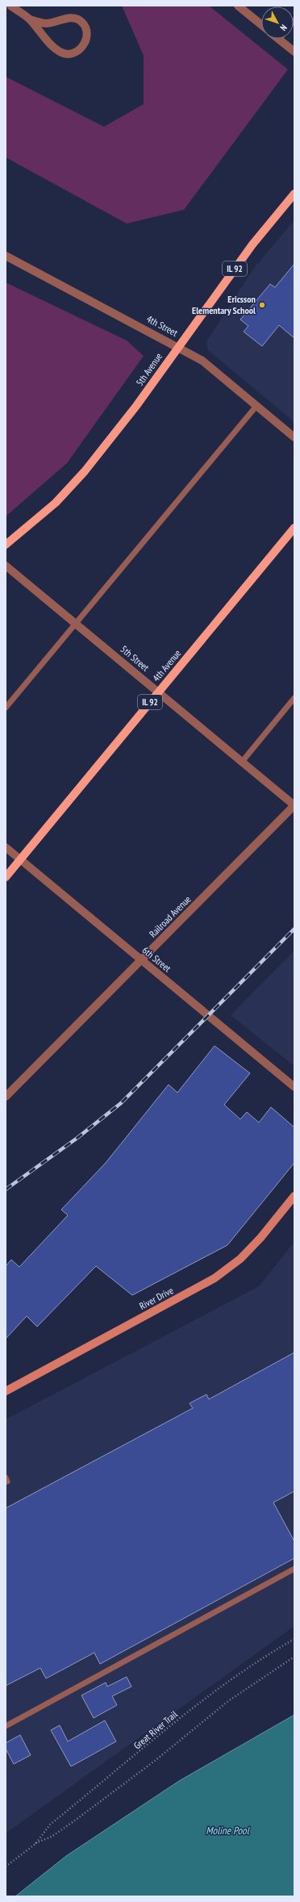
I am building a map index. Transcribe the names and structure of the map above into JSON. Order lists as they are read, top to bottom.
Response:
{
  "streets": {
    "main road": [
      "IL 92",
      "5th Avenue",
      "4th Avenue",
      "River Drive"
    ],
    "street": [
      "4th Street",
      "5th Street",
      "Railroad Avenue",
      "6th Street"
    ],
    "path": ["Great River Trail"]
  },
  "crossings": [
    ["4th Street", "5th Avenue"],
    ["5th Street", "4th Avenue"],
    ["5th Street", "Railroad Avenue"],
    ["4th Avenue", "6th Street"],
    ["Railroad Avenue", "6th Street"]
  ],
  "water": ["Moline Pool"],
  "places": ["Ericsson Elementary School"],
  "north": "bottom right"
}
